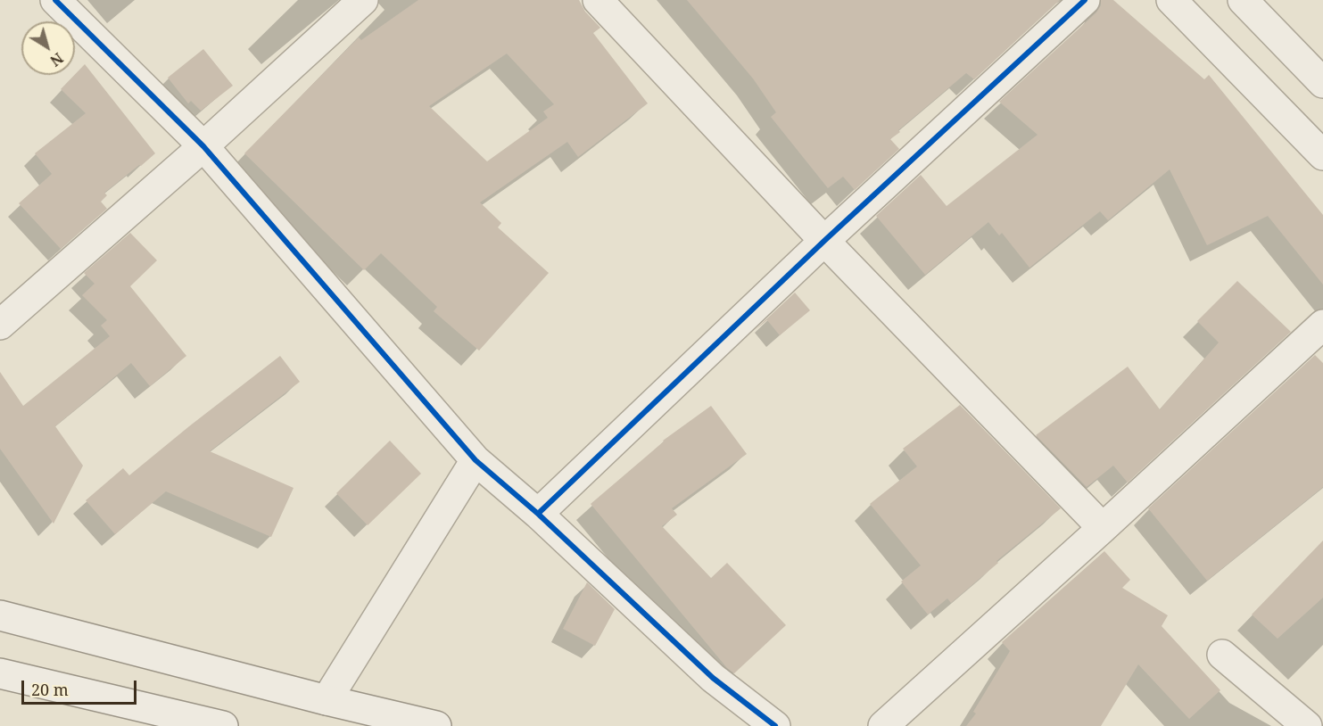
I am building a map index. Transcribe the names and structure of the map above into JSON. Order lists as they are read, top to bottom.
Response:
{
  "scale_bar": "20 m",
  "north": "bottom right"
}
